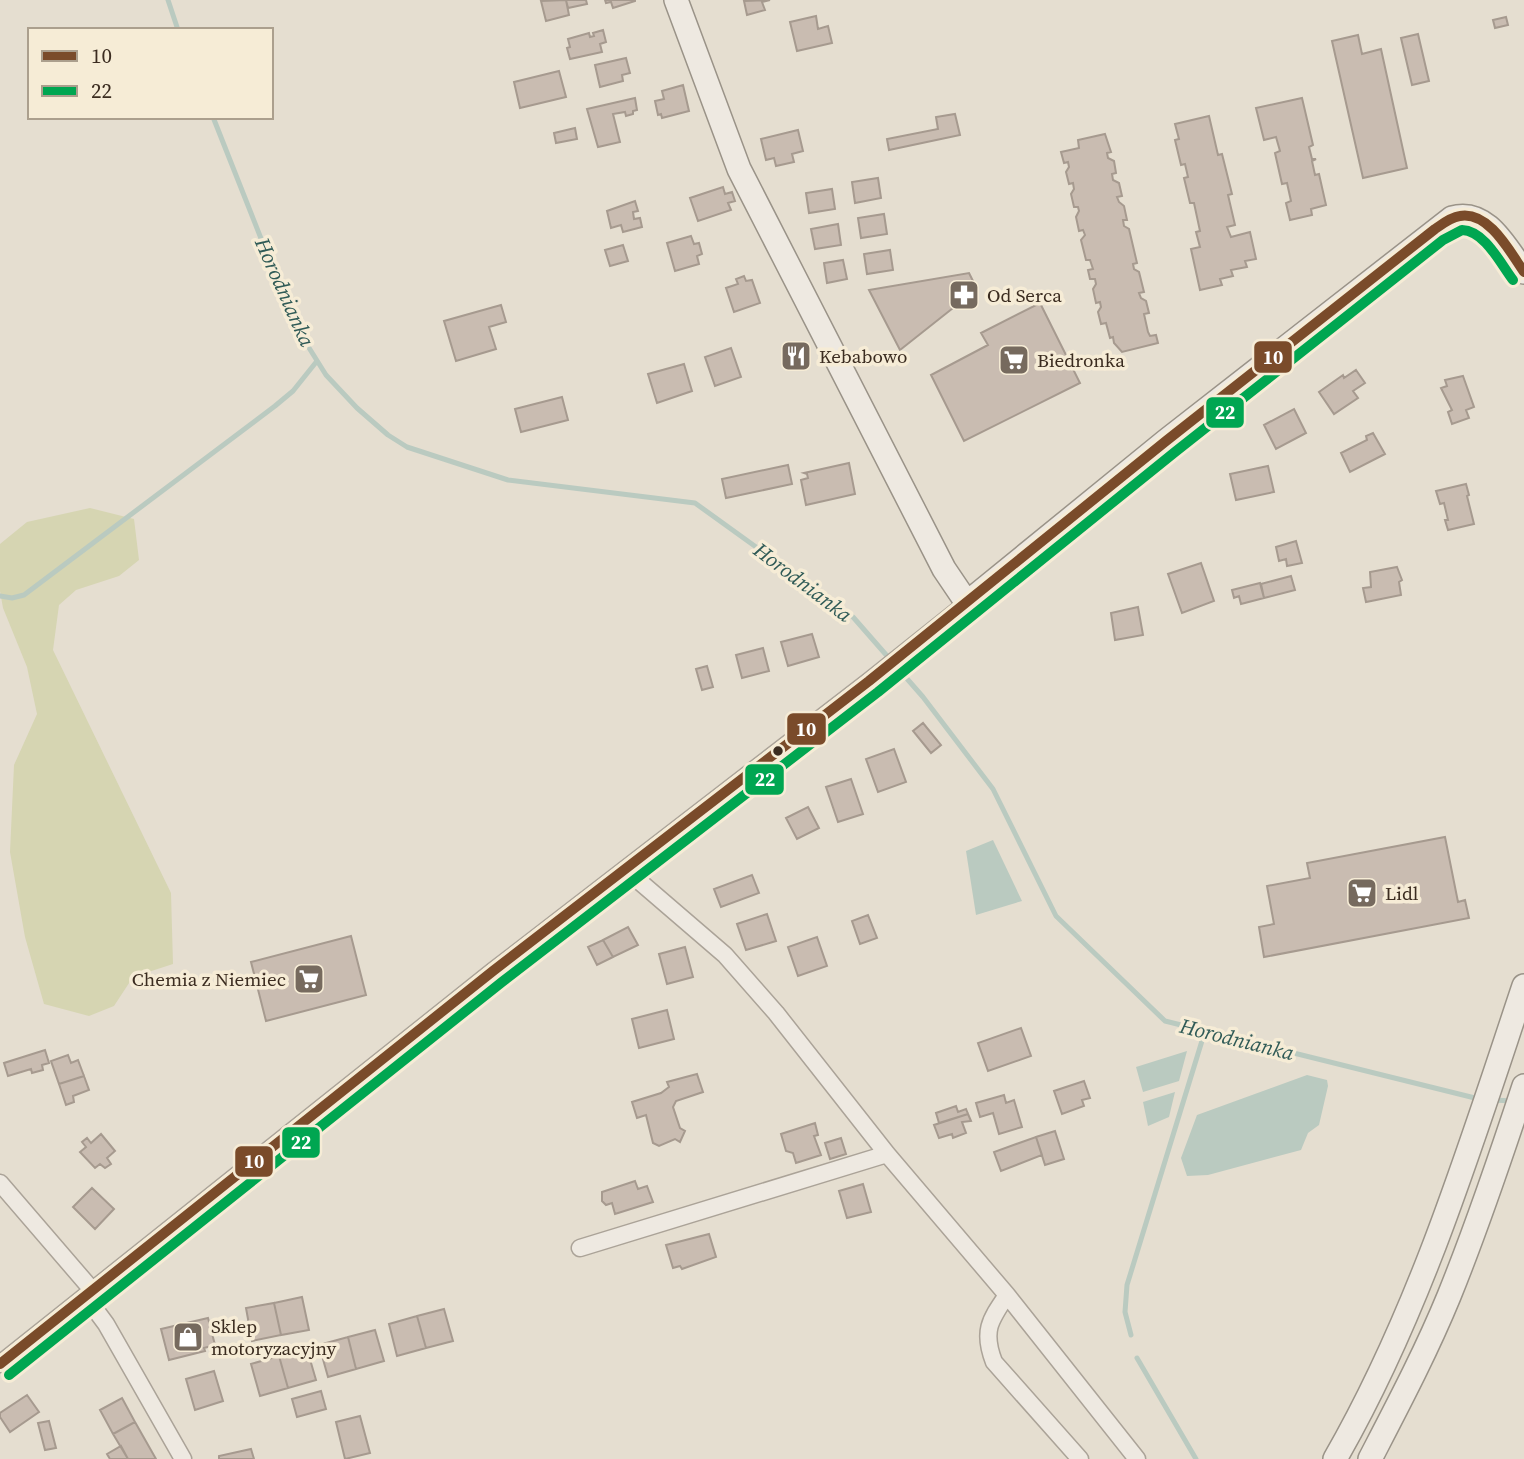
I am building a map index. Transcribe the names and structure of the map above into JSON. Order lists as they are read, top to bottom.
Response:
{
  "water": ["Horodnianka"],
  "places": {
    "pharmacy": ["Od Serca"],
    "restaurant": ["Kebabowo"],
    "supermarket": ["Biedronka", "Lidl", "Chemia z Niemiec"],
    "shop": ["Sklep motoryzacyjny"]
  },
  "lines": ["transit line 10", "transit line 22"],
  "legend": ["10", "22"]
}
